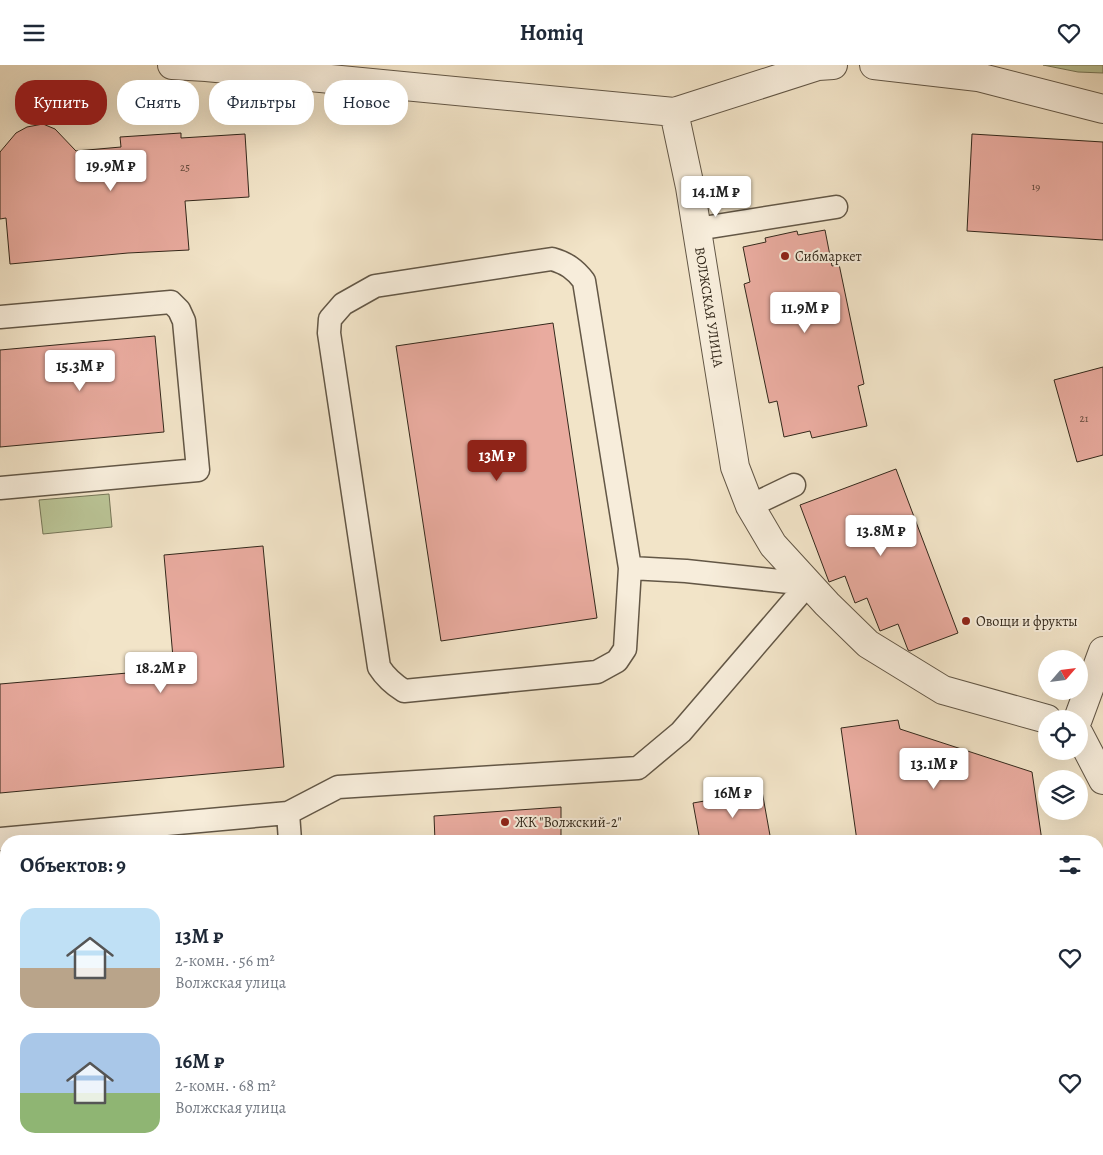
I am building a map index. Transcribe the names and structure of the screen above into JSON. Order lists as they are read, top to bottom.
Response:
{
  "streets": {
    "street": ["ВОЛЖСКАЯ УЛИЦА"]
  },
  "places": ["Сибмаркет", "Овощи и фрукты", "ЖК \"Волжский-2\""],
  "house_numbers": ["25", "19", "21"],
  "north": "top right",
  "page": {
    "header": "Homiq",
    "chip": [
      "Купить",
      "Снять",
      "Фильтры",
      "Новое"
    ],
    "price": [
      "19.9M ₽",
      "14.1M ₽",
      "11.9M ₽",
      "15.3M ₽",
      "13M ₽",
      "13.8M ₽",
      "18.2M ₽",
      "13.1M ₽",
      "16M ₽"
    ],
    "heading": "Объектов: 9",
    "list": [
      {
        "name": "13M ₽",
        "note": "2-комн. · 56 m² · Волжская улица"
      },
      {
        "name": "16M ₽",
        "note": "2-комн. · 68 m² · Волжская улица"
      }
    ]
  }
}
